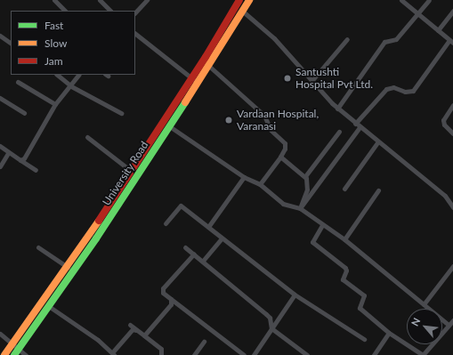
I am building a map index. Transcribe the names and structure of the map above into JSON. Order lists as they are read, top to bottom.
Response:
{
  "streets": {
    "main road": ["University Road"]
  },
  "places": ["Santushti Hospital Pvt Ltd.", "Vardaan Hospital, Varanasi"],
  "legend": ["Fast", "Slow", "Jam"],
  "north": "top left"
}
